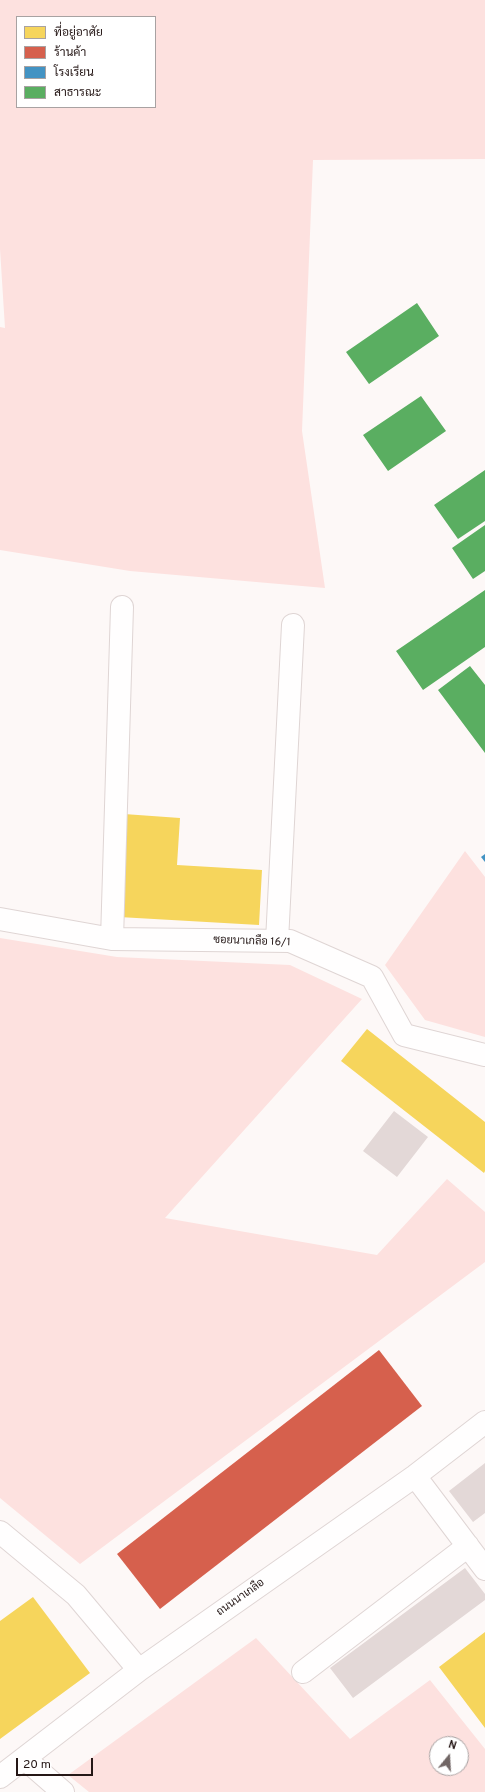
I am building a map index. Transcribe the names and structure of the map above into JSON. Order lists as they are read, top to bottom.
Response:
{
  "streets": {
    "street": ["ซอยนาเกลือ 16/1", "ถนนนาเกลือ"]
  },
  "legend": [
    "ที่อยู่อาศัย",
    "ร้านค้า",
    "โรงเรียน",
    "สาธารณะ"
  ],
  "scale_bar": "20 m",
  "north": "top"
}
